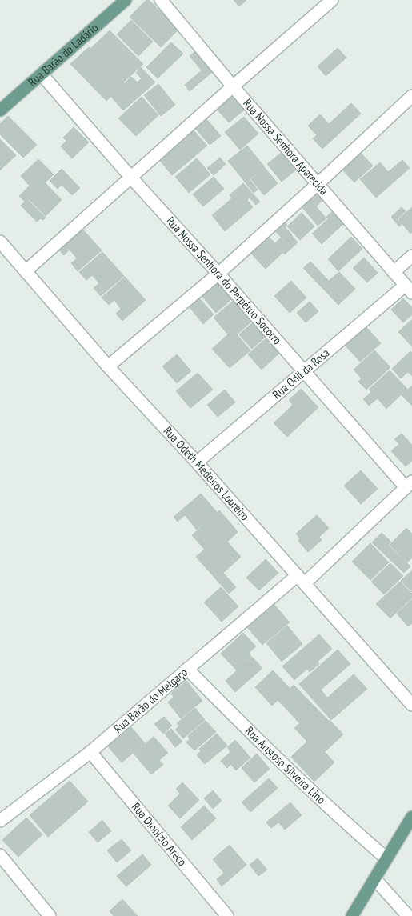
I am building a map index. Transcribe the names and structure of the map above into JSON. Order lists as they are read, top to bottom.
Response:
{
  "streets": {
    "main road": ["Rua Barão do Ladário"],
    "street": [
      "Rua Nossa Senhora Aparecida",
      "Rua Nossa Senhora do Perpétuo Socorro",
      "Rua Odil da Rosa",
      "Rua Odeth Medeiros Loureiro",
      "Rua Barão do Melgaço",
      "Rua Aristoso Silveira Lino",
      "Rua Dionízio Areco"
    ]
  },
  "crossings": [
    ["Rua Barão do Ladário", "Rua Nossa Senhora do Perpétuo Socorro"],
    ["Rua Nossa Senhora Aparecida", "Rua Odil da Rosa"],
    ["Rua Nossa Senhora do Perpétuo Socorro", "Rua Odil da Rosa"],
    ["Rua Nossa Senhora do Perpétuo Socorro", "Rua Barão do Melgaço"],
    ["Rua Odil da Rosa", "Rua Odeth Medeiros Loureiro"],
    ["Rua Odeth Medeiros Loureiro", "Rua Barão do Melgaço"],
    ["Rua Barão do Melgaço", "Rua Aristoso Silveira Lino"],
    ["Rua Barão do Melgaço", "Rua Dionízio Areco"]
  ]
}
